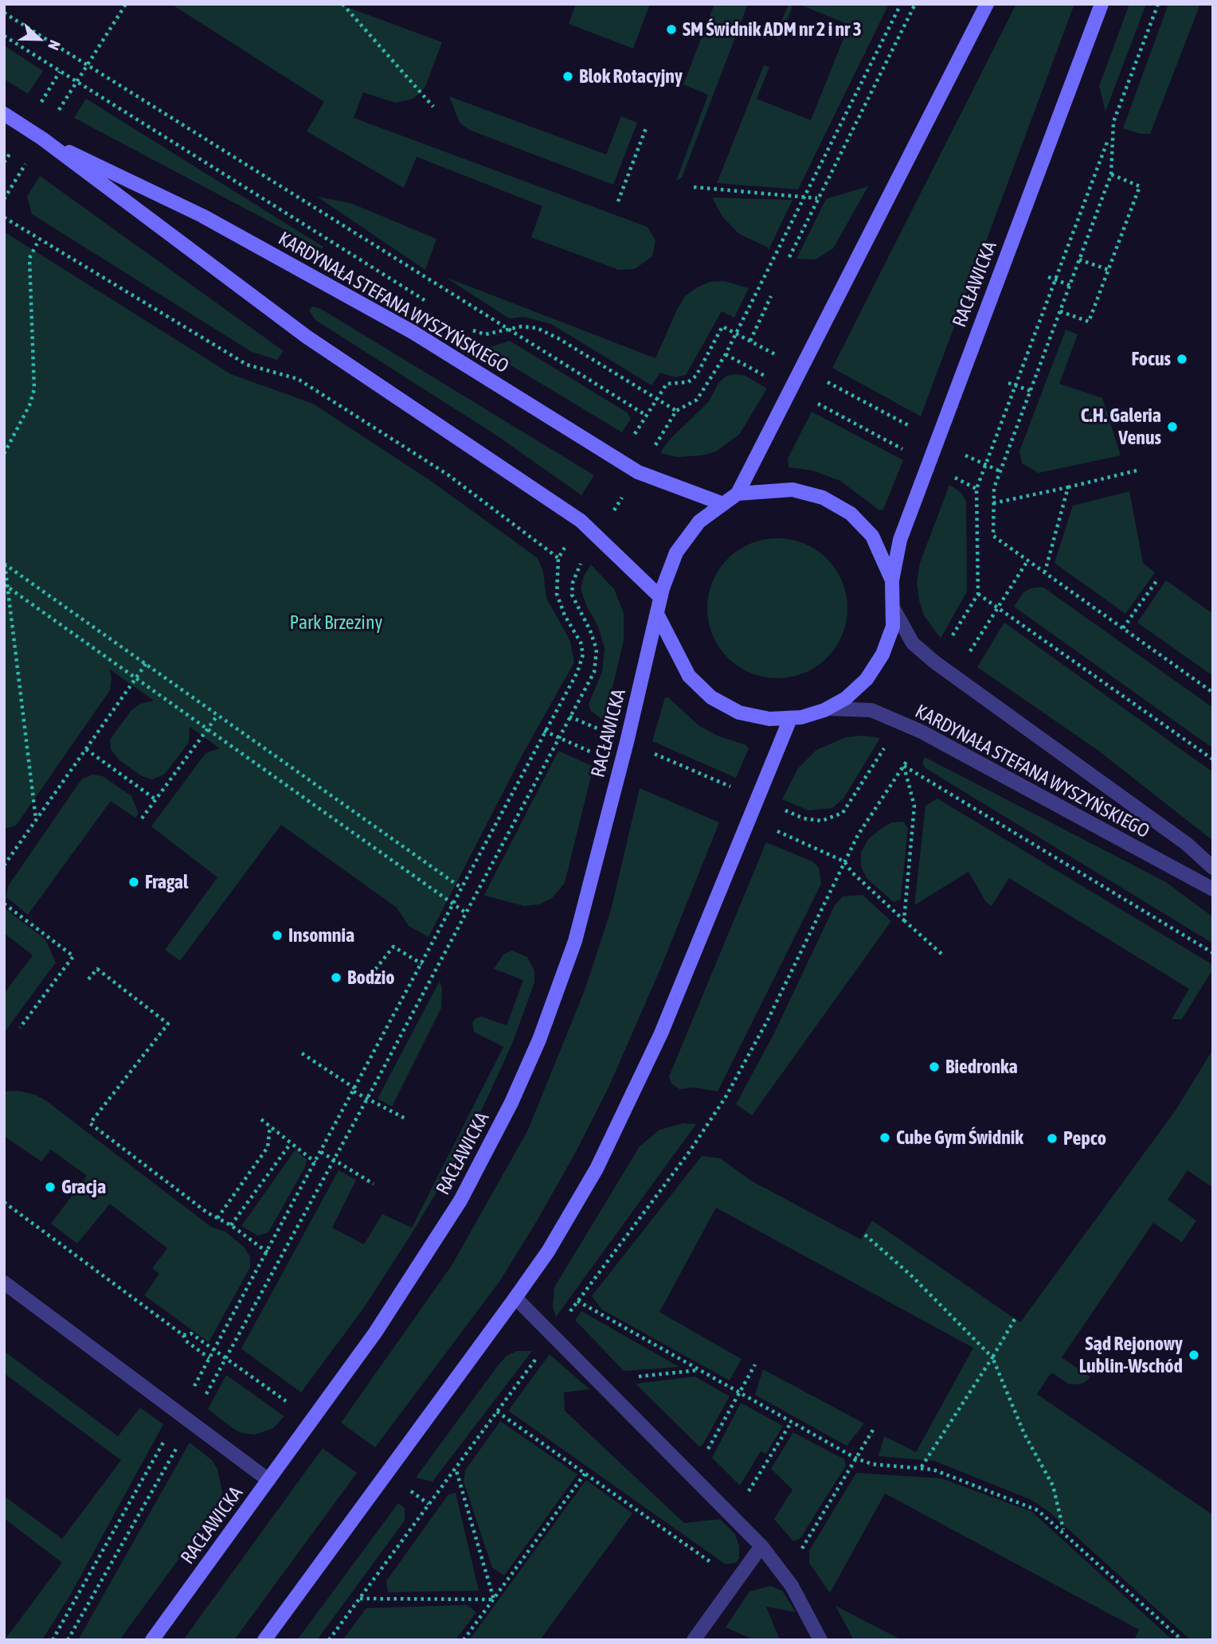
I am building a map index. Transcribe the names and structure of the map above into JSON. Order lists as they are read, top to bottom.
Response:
{
  "streets": {
    "street": ["RACŁAWICKA", "KARDYNAŁA STEFANA WYSZYŃSKIEGO"]
  },
  "crossings": [
    ["RACŁAWICKA", "KARDYNAŁA STEFANA WYSZYŃSKIEGO"]
  ],
  "parks": ["Park Brzeziny"],
  "places": [
    "SM Świdnik ADM nr 2 i nr 3",
    "Blok Rotacyjny",
    "Focus",
    "C.H. Galeria Venus",
    "Fragal",
    "Insomnia",
    "Bodzio",
    "Biedronka",
    "Cube Gym Świdnik",
    "Pepco",
    "Gracja",
    "Sąd Rejonowy Lublin-Wschód"
  ],
  "north": "right"
}
